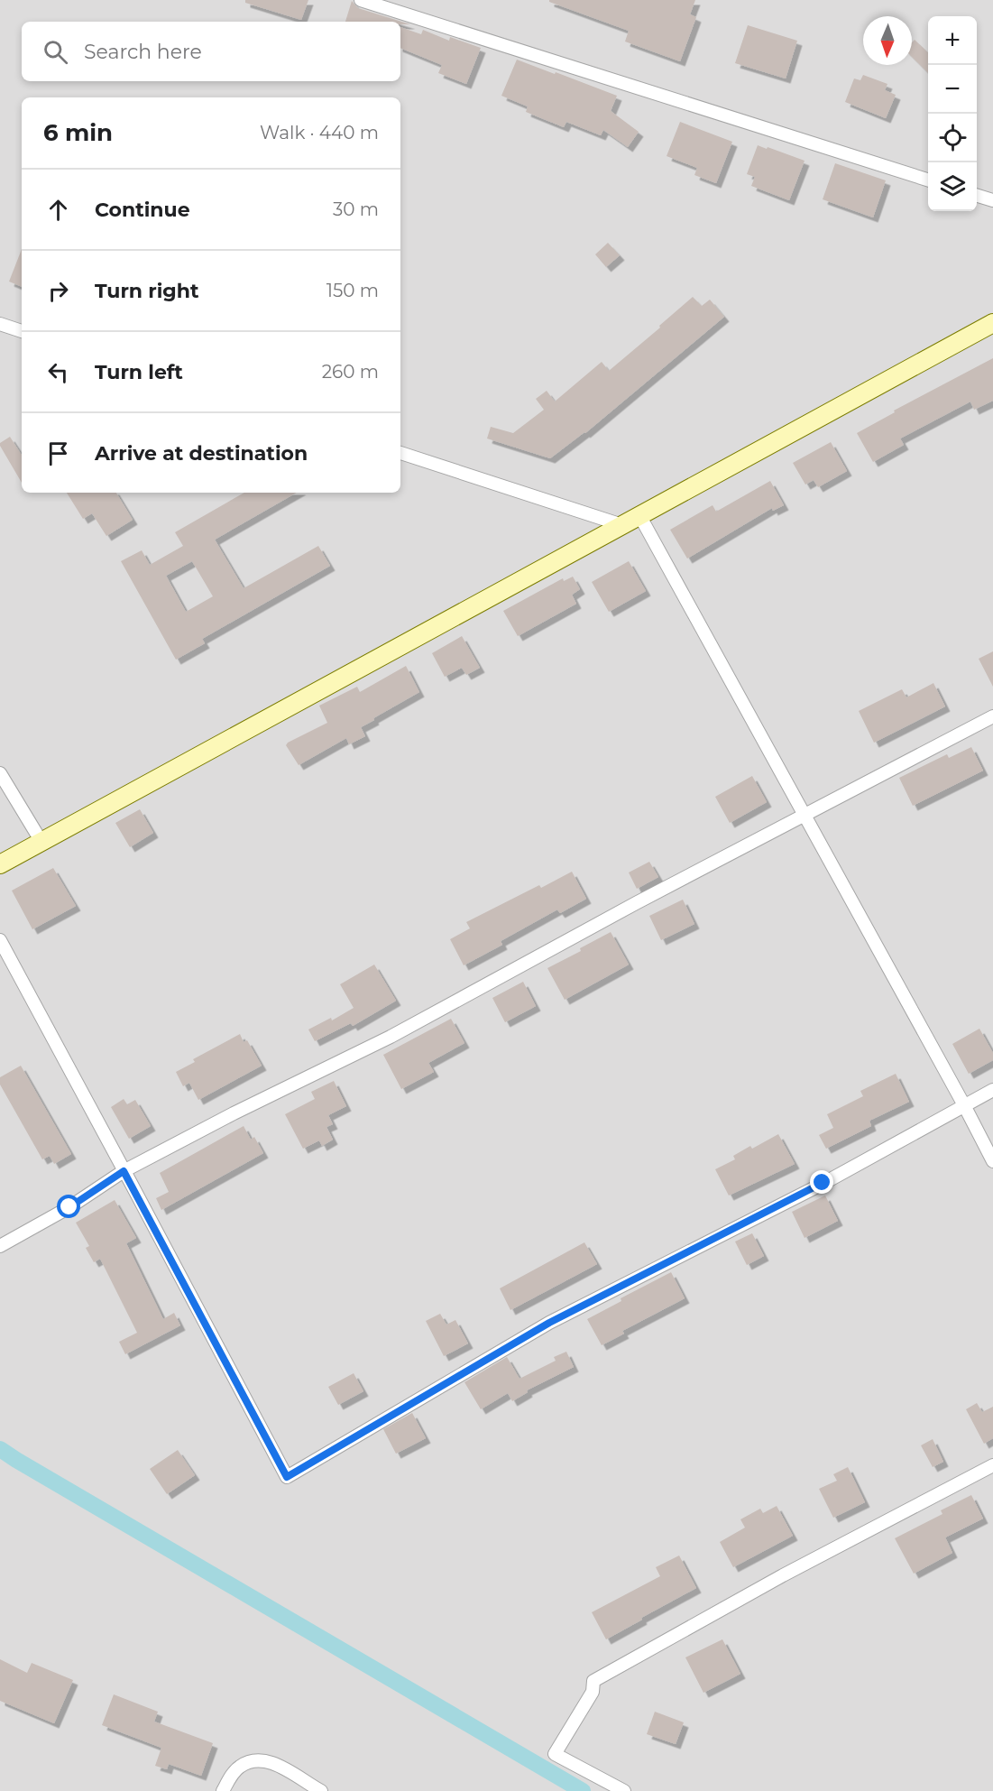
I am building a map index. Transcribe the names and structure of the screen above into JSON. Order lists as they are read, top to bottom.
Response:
{
  "north": "bottom",
  "page": {
    "map_buttons": ["+", "−"],
    "search": "Search here",
    "heading": ["6 min", "Walk · 440 m"],
    "list": [
      ["Continue", "30 m"],
      ["Turn right", "150 m"],
      ["Turn left", "260 m"],
      "Arrive at destination"
    ]
  }
}
